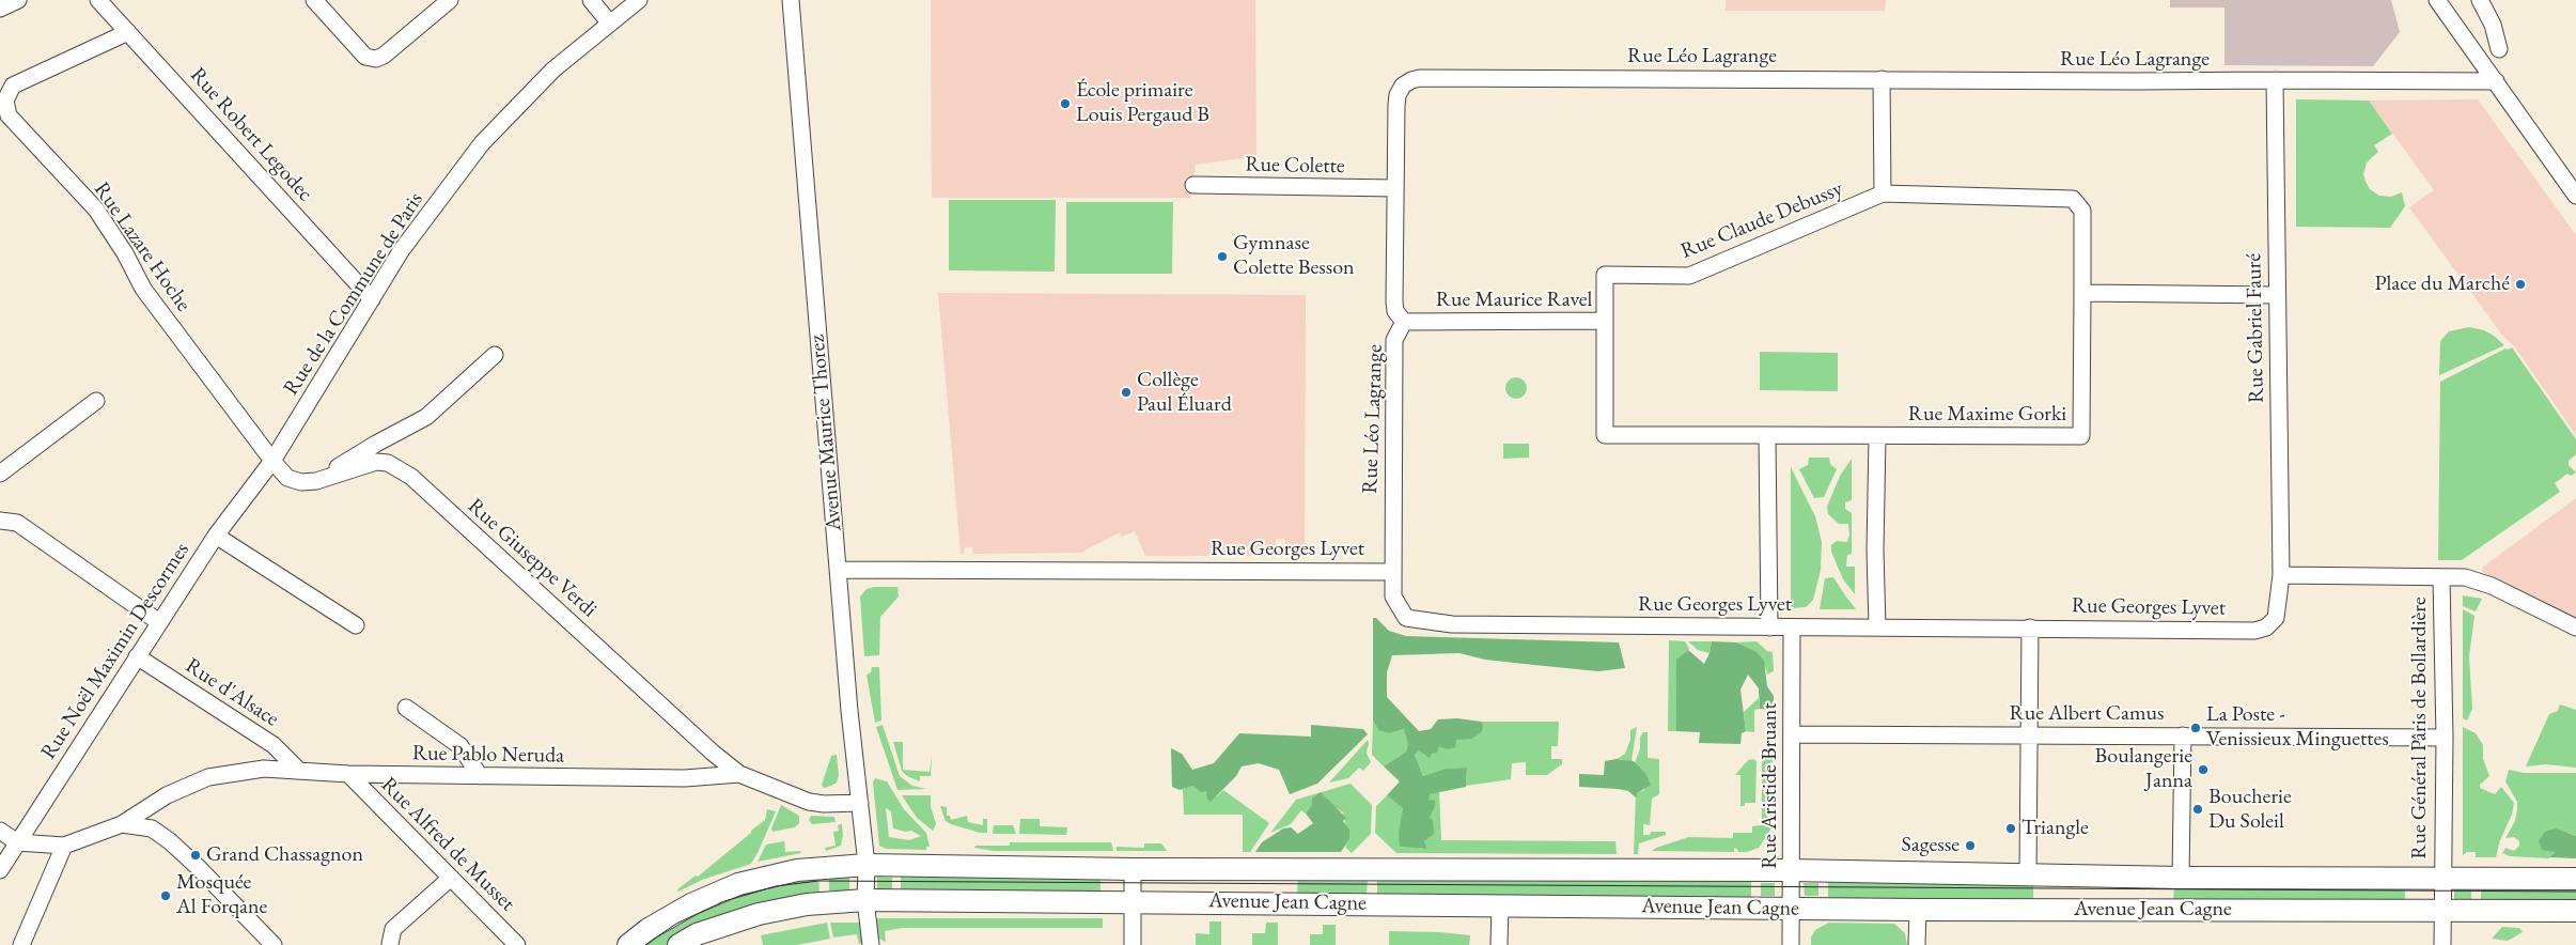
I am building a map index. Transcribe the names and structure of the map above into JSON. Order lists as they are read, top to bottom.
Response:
{
  "streets": {
    "street": [
      "Rue Léo Lagrange",
      "Rue Robert Legodec",
      "Rue Colette",
      "Rue Claude Debussy",
      "Rue Lazare Hoche",
      "Rue de la Commune de Paris",
      "Rue Maurice Ravel",
      "Rue Gabriel Fauré",
      "Rue Maxime Gorki",
      "Avenue Maurice Thorez",
      "Rue Georges Lyvet",
      "Rue Giuseppe Verdi",
      "Rue Noël Maximin Descormes",
      "Rue d'Alsace",
      "Rue Albert Camus",
      "Rue Général Pâris de Bollardière",
      "Rue Pablo Neruda",
      "Rue Aristide Bruant",
      "Rue Alfred de Musset",
      "Avenue Jean Cagne"
    ]
  },
  "crossings": [
    ["Rue Léo Lagrange", "Rue Colette"],
    ["Rue Léo Lagrange", "Rue Maurice Ravel"],
    ["Rue Léo Lagrange", "Rue Gabriel Fauré"],
    ["Rue Léo Lagrange", "Rue Georges Lyvet"],
    ["Rue Robert Legodec", "Rue Lazare Hoche"],
    ["Rue Robert Legodec", "Rue de la Commune de Paris"],
    ["Rue Claude Debussy", "Rue Maurice Ravel"],
    ["Rue Claude Debussy", "Rue Maxime Gorki"],
    ["Rue Lazare Hoche", "Rue de la Commune de Paris"],
    ["Rue Lazare Hoche", "Rue Giuseppe Verdi"],
    ["Rue Lazare Hoche", "Rue Noël Maximin Descormes"],
    ["Rue de la Commune de Paris", "Rue Giuseppe Verdi"],
    ["Rue de la Commune de Paris", "Rue Noël Maximin Descormes"],
    ["Rue Maurice Ravel", "Rue Maxime Gorki"],
    ["Rue Gabriel Fauré", "Rue Georges Lyvet"],
    ["Rue Maxime Gorki", "Rue Georges Lyvet"],
    ["Avenue Maurice Thorez", "Rue Georges Lyvet"],
    ["Avenue Maurice Thorez", "Rue Pablo Neruda"],
    ["Avenue Maurice Thorez", "Avenue Jean Cagne"],
    ["Rue Georges Lyvet", "Rue Aristide Bruant"],
    ["Rue Giuseppe Verdi", "Rue Noël Maximin Descormes"],
    ["Rue Giuseppe Verdi", "Rue Pablo Neruda"],
    ["Rue Noël Maximin Descormes", "Rue d'Alsace"],
    ["Rue d'Alsace", "Rue Pablo Neruda"],
    ["Rue Albert Camus", "Rue Général Pâris de Bollardière"],
    ["Rue Albert Camus", "Rue Aristide Bruant"],
    ["Rue Général Pâris de Bollardière", "Avenue Jean Cagne"],
    ["Rue Pablo Neruda", "Rue Alfred de Musset"],
    ["Rue Aristide Bruant", "Avenue Jean Cagne"]
  ],
  "places": [
    "École primaire Louis Pergaud B",
    "Gymnase Colette Besson",
    "Place du Marché",
    "Collège Paul Éluard",
    "La Poste - Venissieux Minguettes",
    "Boulangerie Janna",
    "Boucherie Du Soleil",
    "Triangle",
    "Sagesse",
    "Grand Chassagnon",
    "Mosquée Al Forqane"
  ]
}
